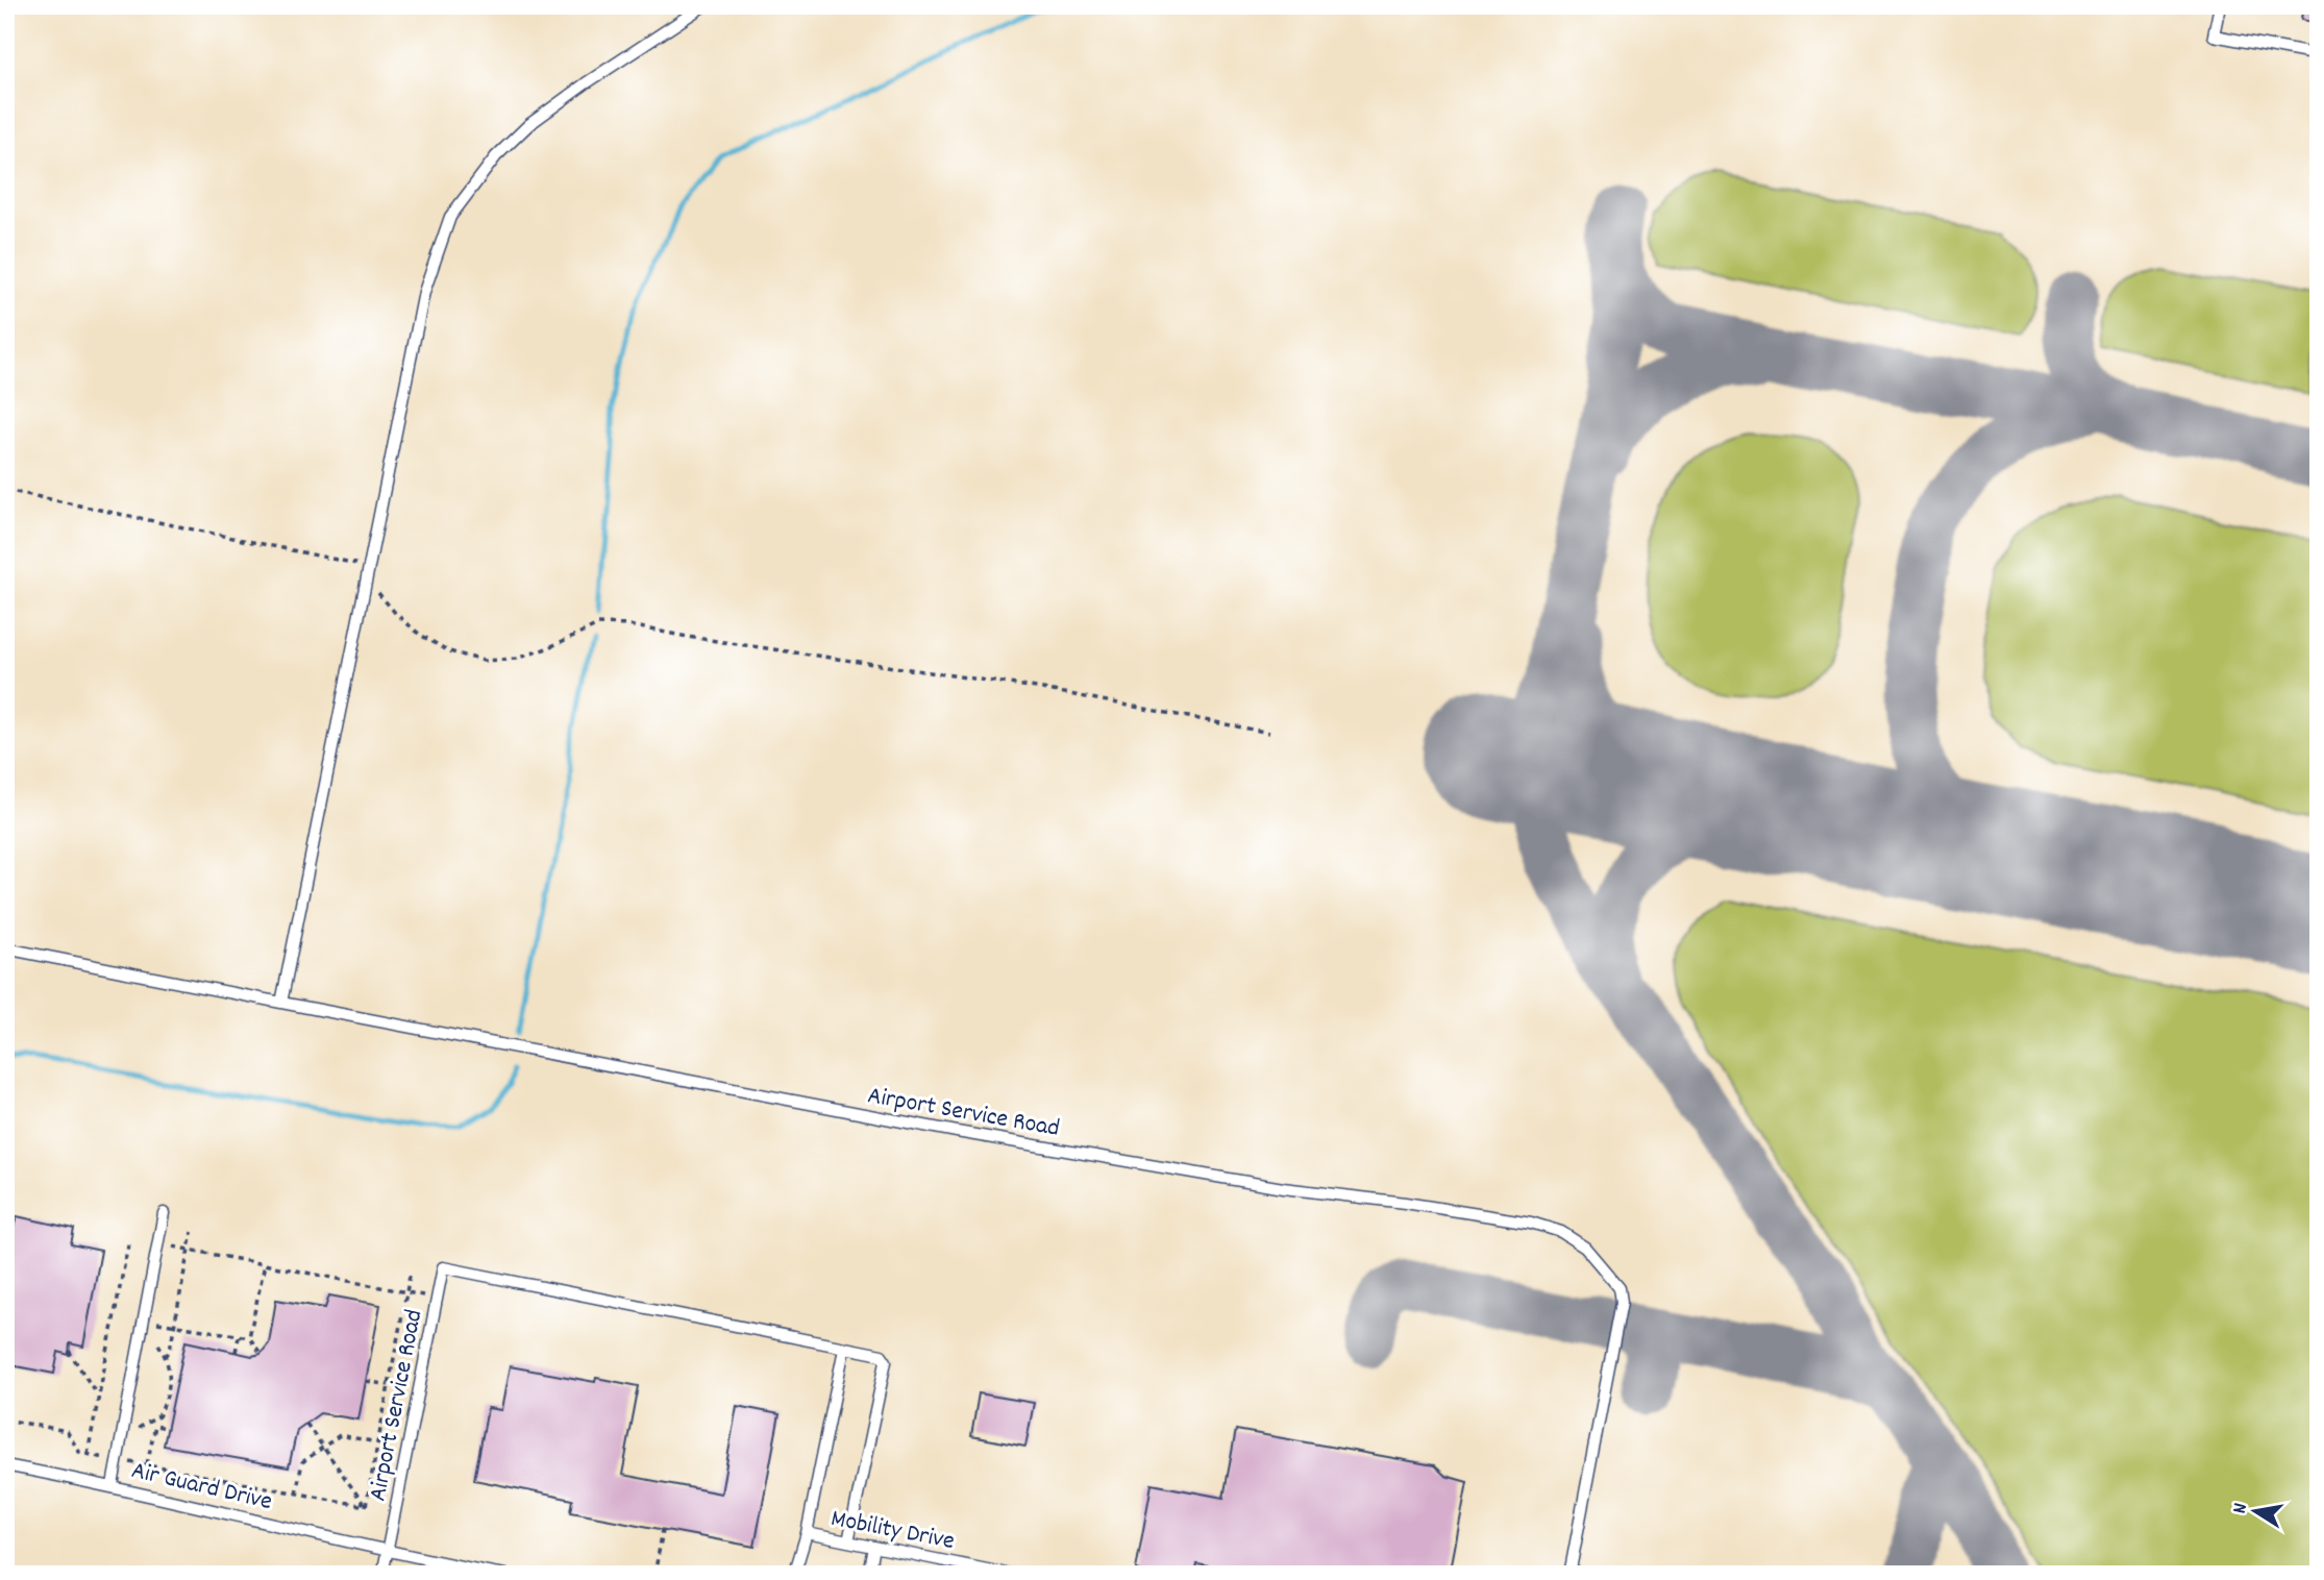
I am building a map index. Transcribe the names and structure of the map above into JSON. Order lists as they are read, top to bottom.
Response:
{
  "streets": {
    "lane": ["Airport Service Road", "Air Guard Drive", "Mobility Drive"]
  },
  "crossings": [
    ["Airport Service Road", "Air Guard Drive"]
  ],
  "north": "left"
}
